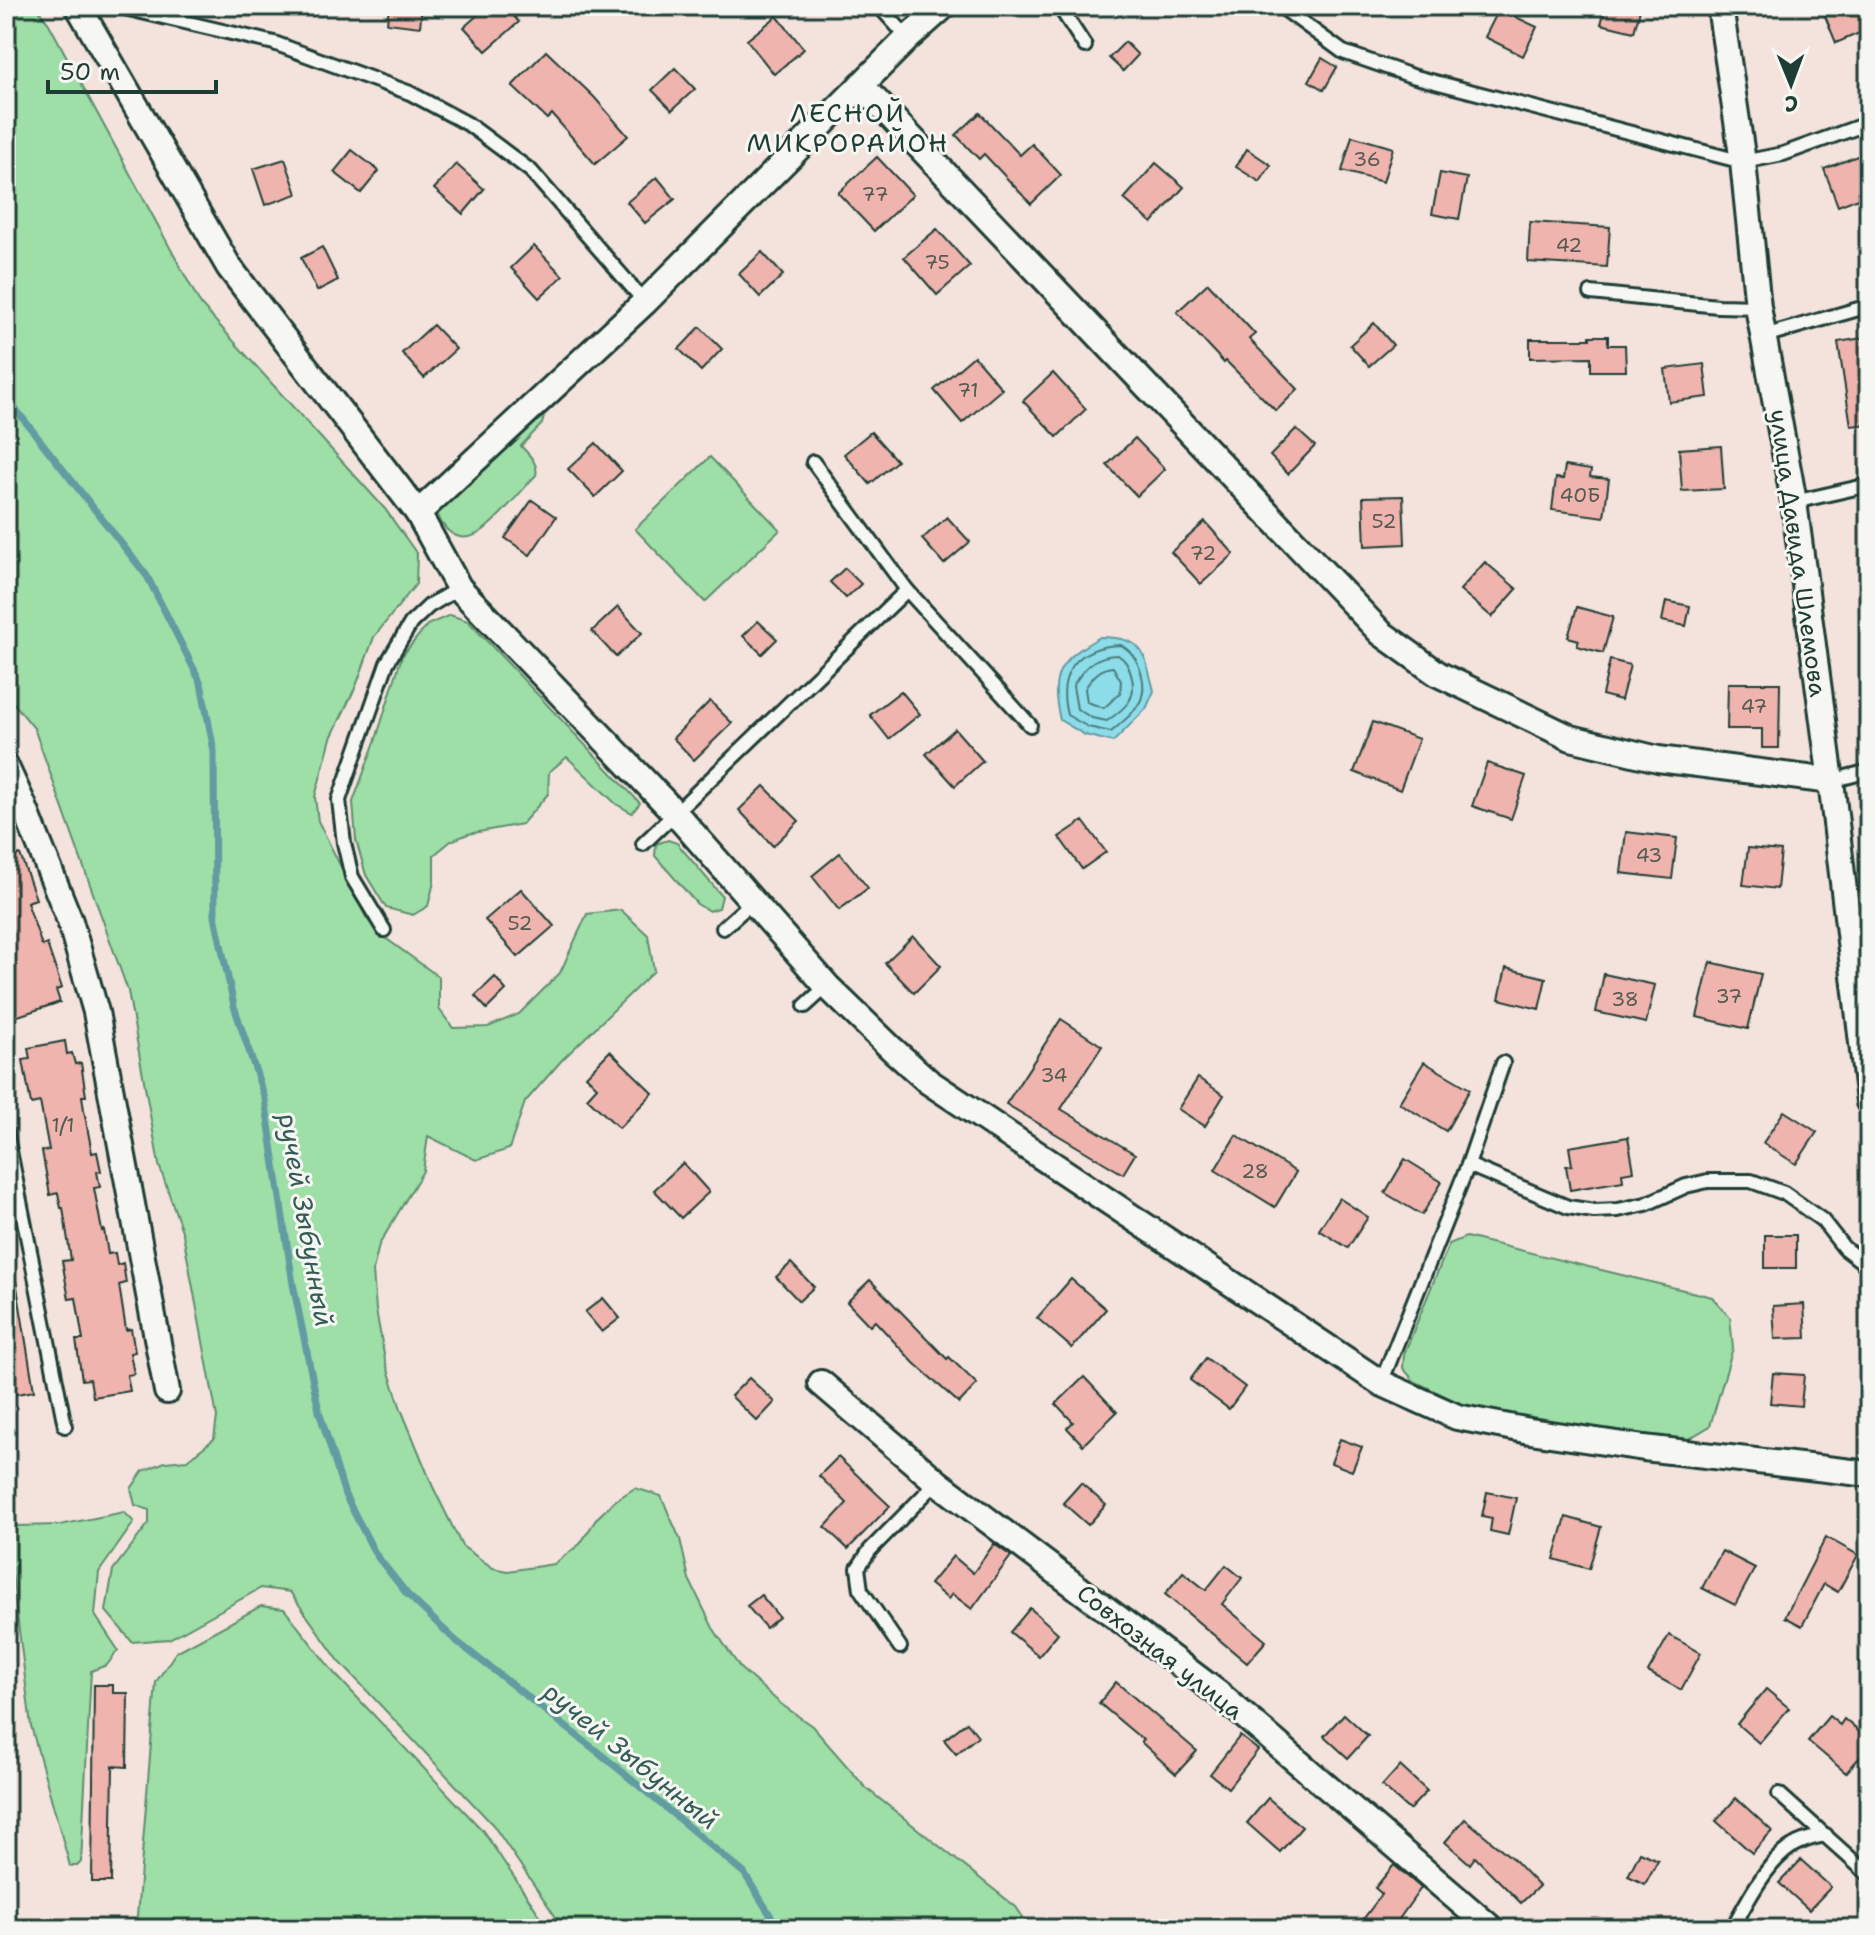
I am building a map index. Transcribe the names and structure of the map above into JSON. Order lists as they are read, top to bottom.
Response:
{
  "streets": {
    "street": ["улица Давида Шлемова", "Совхозная улица"]
  },
  "districts": ["ЛЕСНОЙ МИКРОРАЙОН"],
  "water": ["ручей Зыбунный"],
  "house_numbers": [
    "36",
    "77",
    "42",
    "75",
    "71",
    "40Б",
    "52",
    "72",
    "47",
    "43",
    "52",
    "37",
    "38",
    "34",
    "1/1",
    "28"
  ],
  "scale_bar": "50 m",
  "north": "bottom"
}
